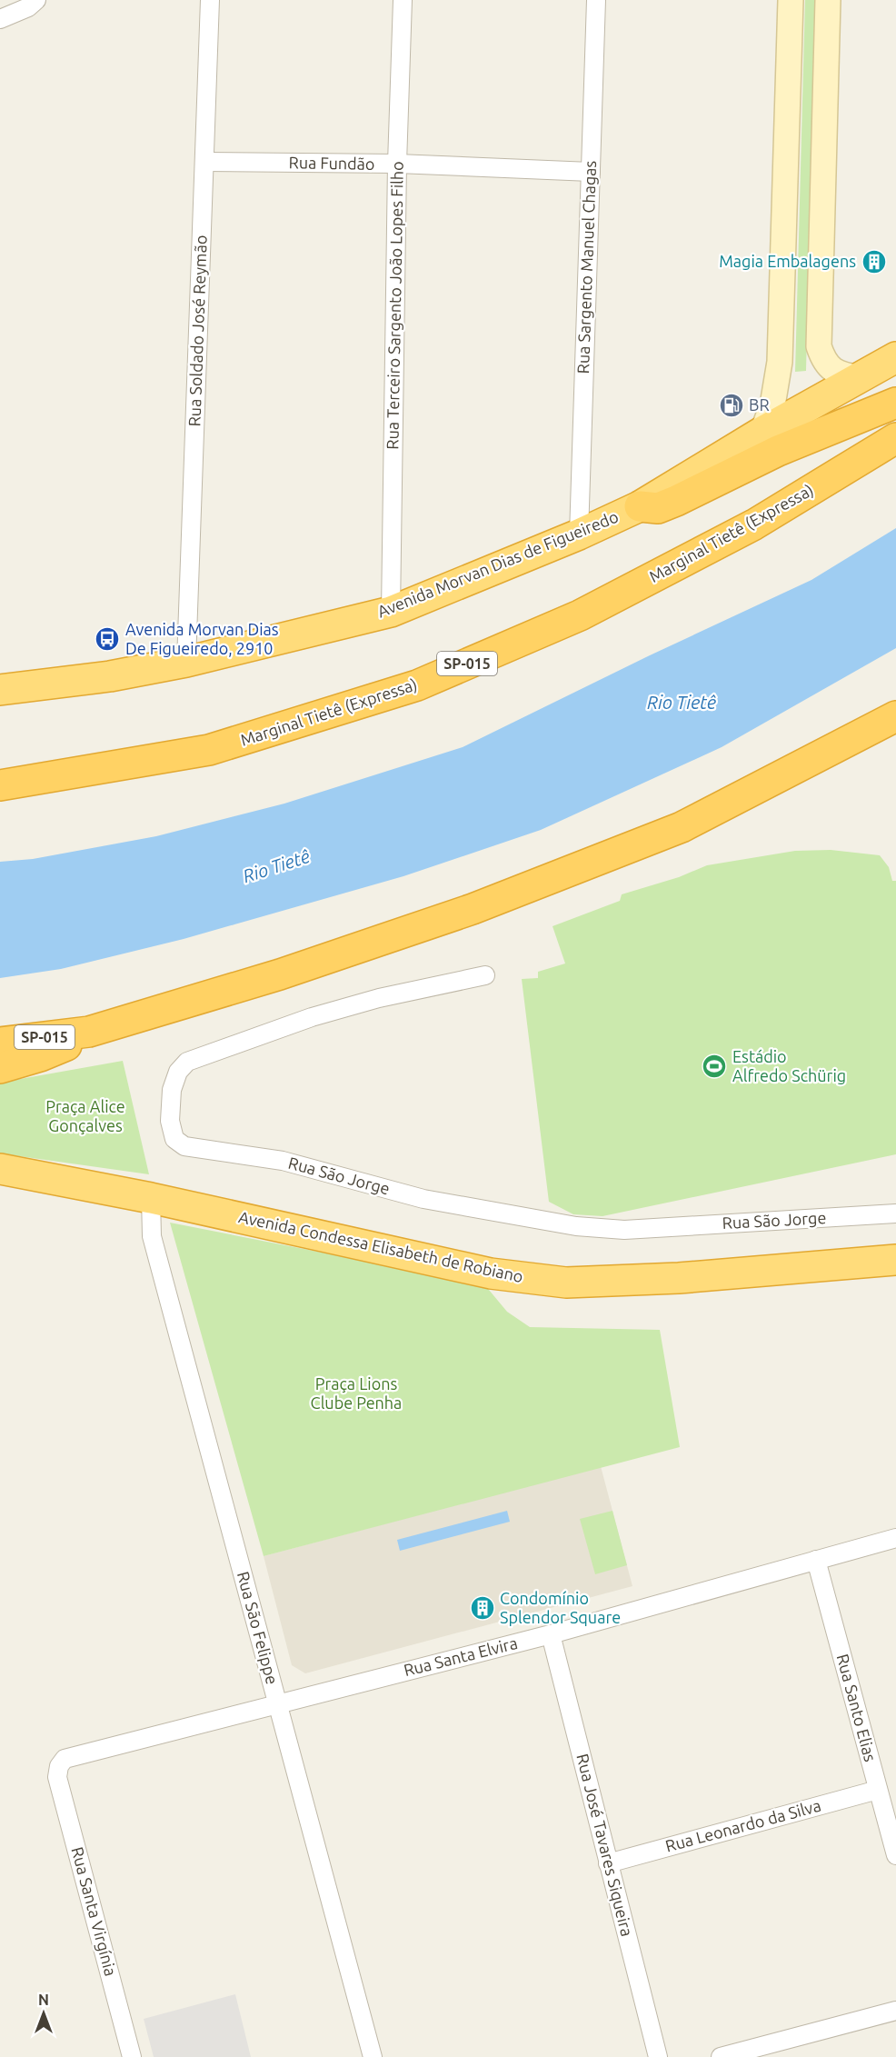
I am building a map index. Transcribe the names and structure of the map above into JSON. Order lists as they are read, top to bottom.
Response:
{
  "streets": {
    "highway": [
      "Marginal Tietê (Expressa)",
      "Avenida Morvan Dias de Figueiredo",
      "SP-015",
      "Avenida Condessa Elisabeth de Robiano"
    ],
    "street": [
      "Rua Fundão",
      "Rua Sargento Manuel Chagas",
      "Rua Terceiro Sargento João Lopes Filho",
      "Rua Soldado José Reymão",
      "Rua São Jorge",
      "Rua São Felippe",
      "Rua Santa Elvira",
      "Rua Santo Elias",
      "Rua Leonardo da Silva",
      "Rua José Tavares Siqueira",
      "Rua Santa Virgínia"
    ]
  },
  "crossings": [
    ["Rua Fundão", "Rua Sargento Manuel Chagas"],
    ["Rua Fundão", "Rua Terceiro Sargento João Lopes Filho"],
    ["Rua Fundão", "Rua Soldado José Reymão"],
    ["Rua Sargento Manuel Chagas", "Avenida Morvan Dias de Figueiredo"],
    ["Rua Terceiro Sargento João Lopes Filho", "Avenida Morvan Dias de Figueiredo"],
    ["Rua Soldado José Reymão", "Avenida Morvan Dias de Figueiredo"],
    ["Avenida Condessa Elisabeth de Robiano", "Rua São Felippe"],
    ["Rua São Felippe", "Rua Santa Elvira"],
    ["Rua Santa Elvira", "Rua Santo Elias"],
    ["Rua Santa Elvira", "Rua José Tavares Siqueira"],
    ["Rua Santa Elvira", "Rua Santa Virgínia"],
    ["Rua Santo Elias", "Rua Leonardo da Silva"],
    ["Rua Leonardo da Silva", "Rua José Tavares Siqueira"]
  ],
  "water": ["Rio Tietê"],
  "parks": ["Praça Alice Gonçalves", "Praça Lions Clube Penha"],
  "places": {
    "building": ["Magia Embalagens", "Condomínio Splendor Square"],
    "fuel station": ["BR"],
    "bus stop": ["Avenida Morvan Dias De Figueiredo, 2910"],
    "sports": ["Estádio Alfredo Schürig"]
  },
  "north": "top"
}
